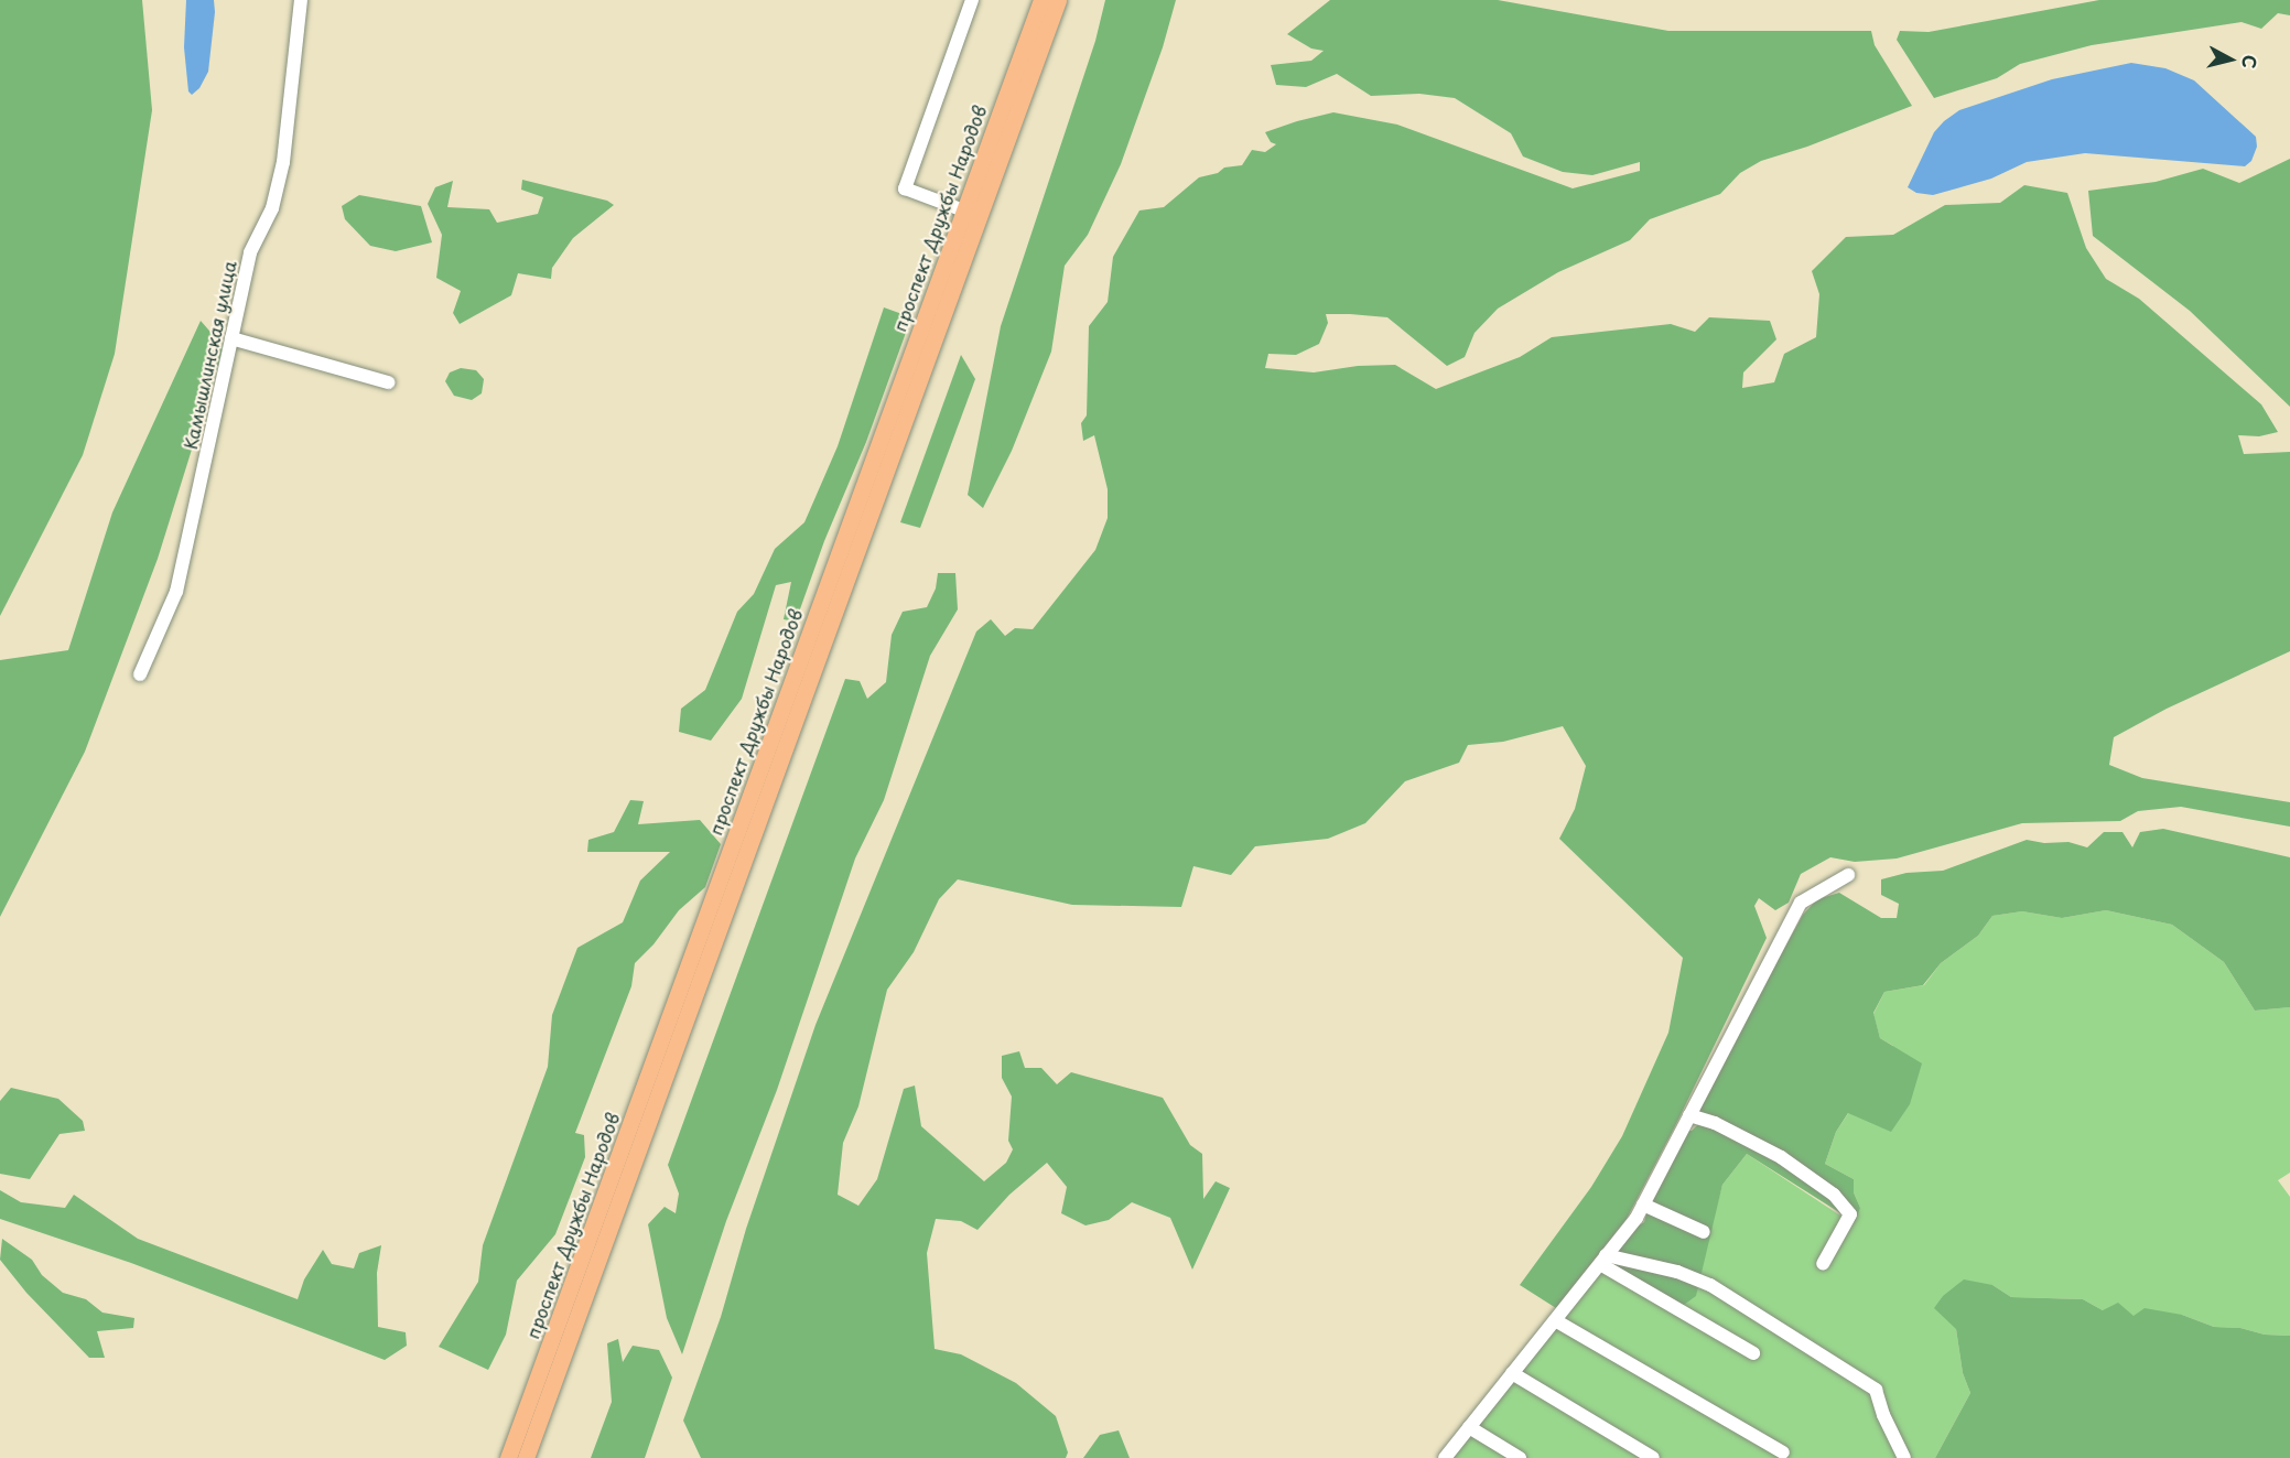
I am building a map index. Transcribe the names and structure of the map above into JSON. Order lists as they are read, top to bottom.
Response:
{
  "streets": {
    "main road": ["проспект Дружбы Народов"],
    "street": ["Камышлинская улица"]
  },
  "north": "right"
}
